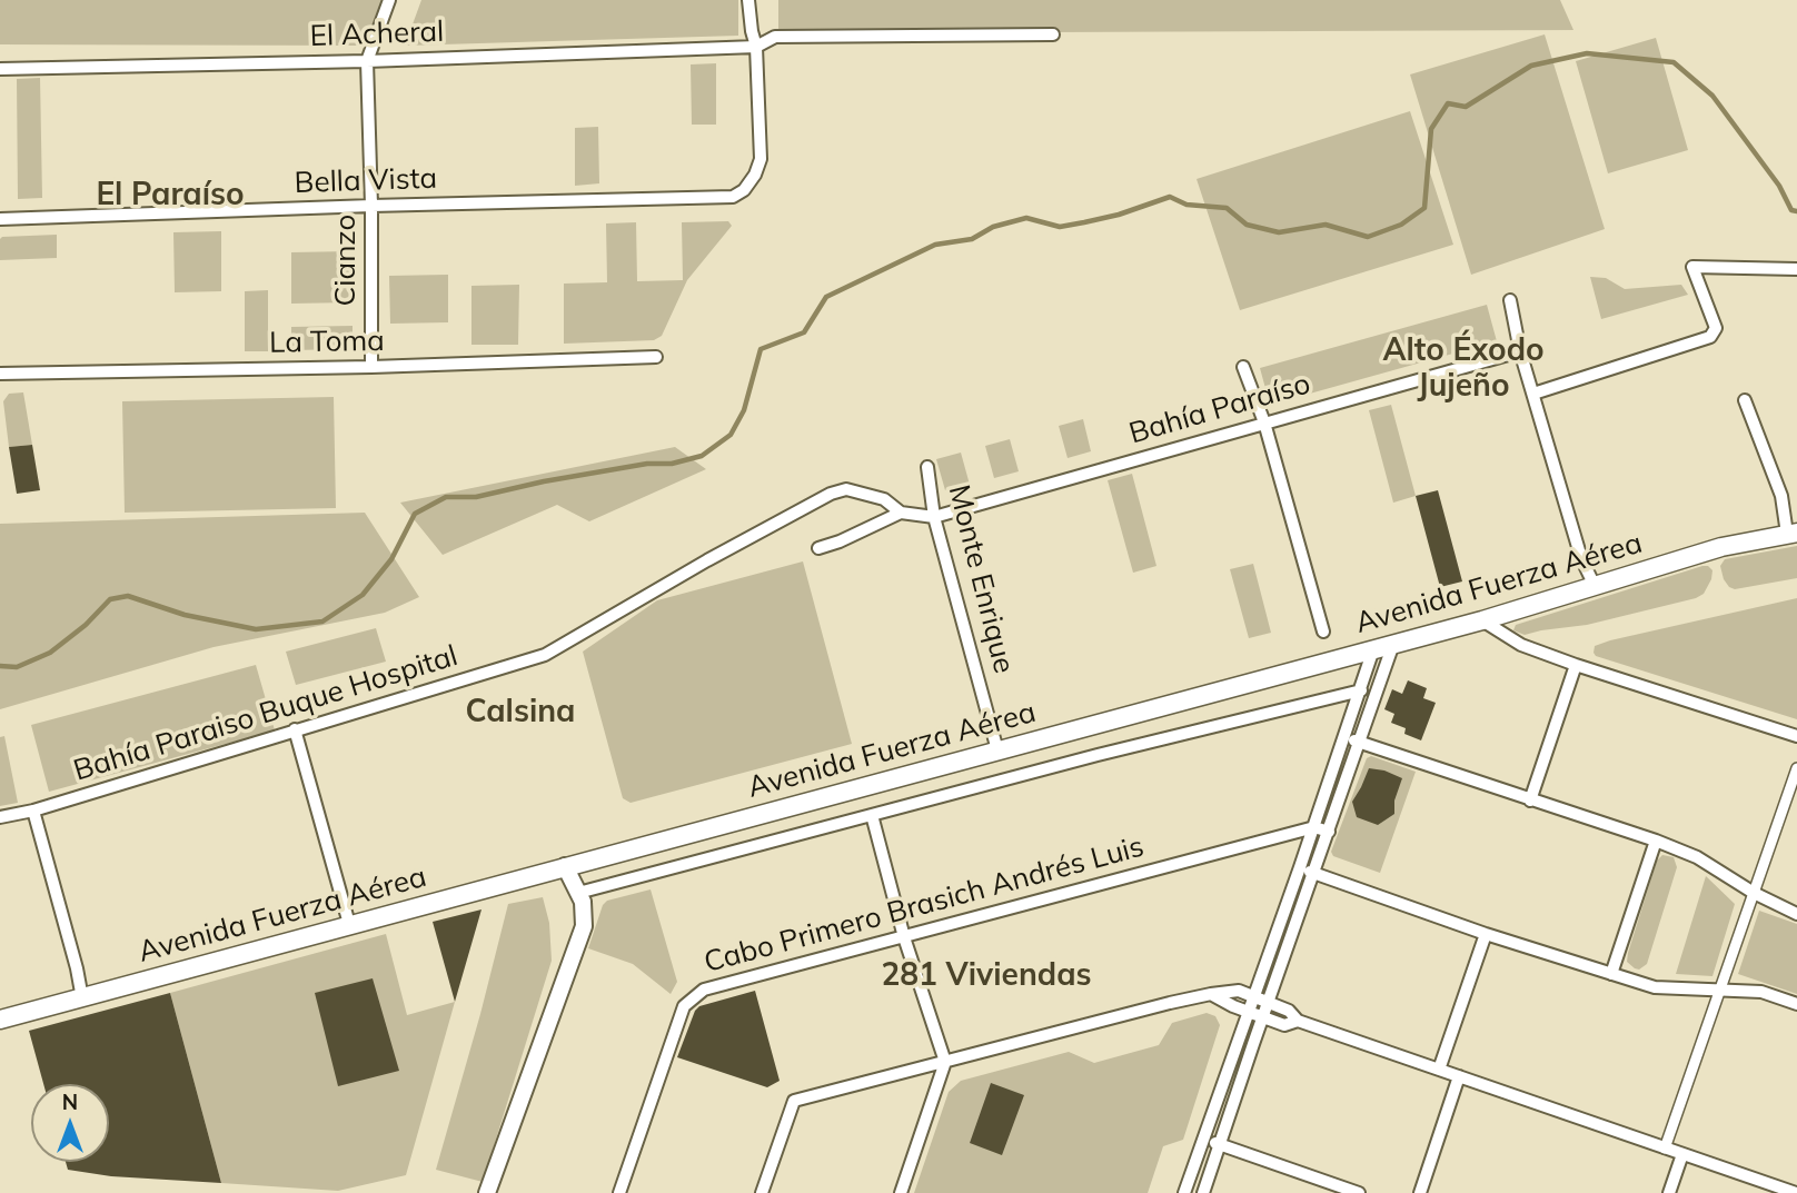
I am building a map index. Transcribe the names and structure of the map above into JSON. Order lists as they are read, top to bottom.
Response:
{
  "streets": {
    "main road": ["Avenida Fuerza Aérea"],
    "street": [
      "El Acheral",
      "Bella Vista",
      "Cianzo",
      "La Toma",
      "Bahía Paraíso",
      "Monte Enrique",
      "Bahía Paraiso Buque Hospital",
      "Cabo Primero Brasich Andrés Luis"
    ]
  },
  "crossings": [
    ["El Acheral", "Bella Vista"],
    ["El Acheral", "Cianzo"],
    ["Bella Vista", "Cianzo"],
    ["Cianzo", "La Toma"],
    ["Bahía Paraíso", "Monte Enrique"],
    ["Bahía Paraíso", "Bahía Paraiso Buque Hospital"],
    ["Monte Enrique", "Avenida Fuerza Aérea"],
    ["Monte Enrique", "Bahía Paraiso Buque Hospital"]
  ],
  "districts": [
    "El Paraíso",
    "Alto Éxodo Jujeño",
    "Calsina",
    "281 Viviendas"
  ],
  "north": "top"
}
